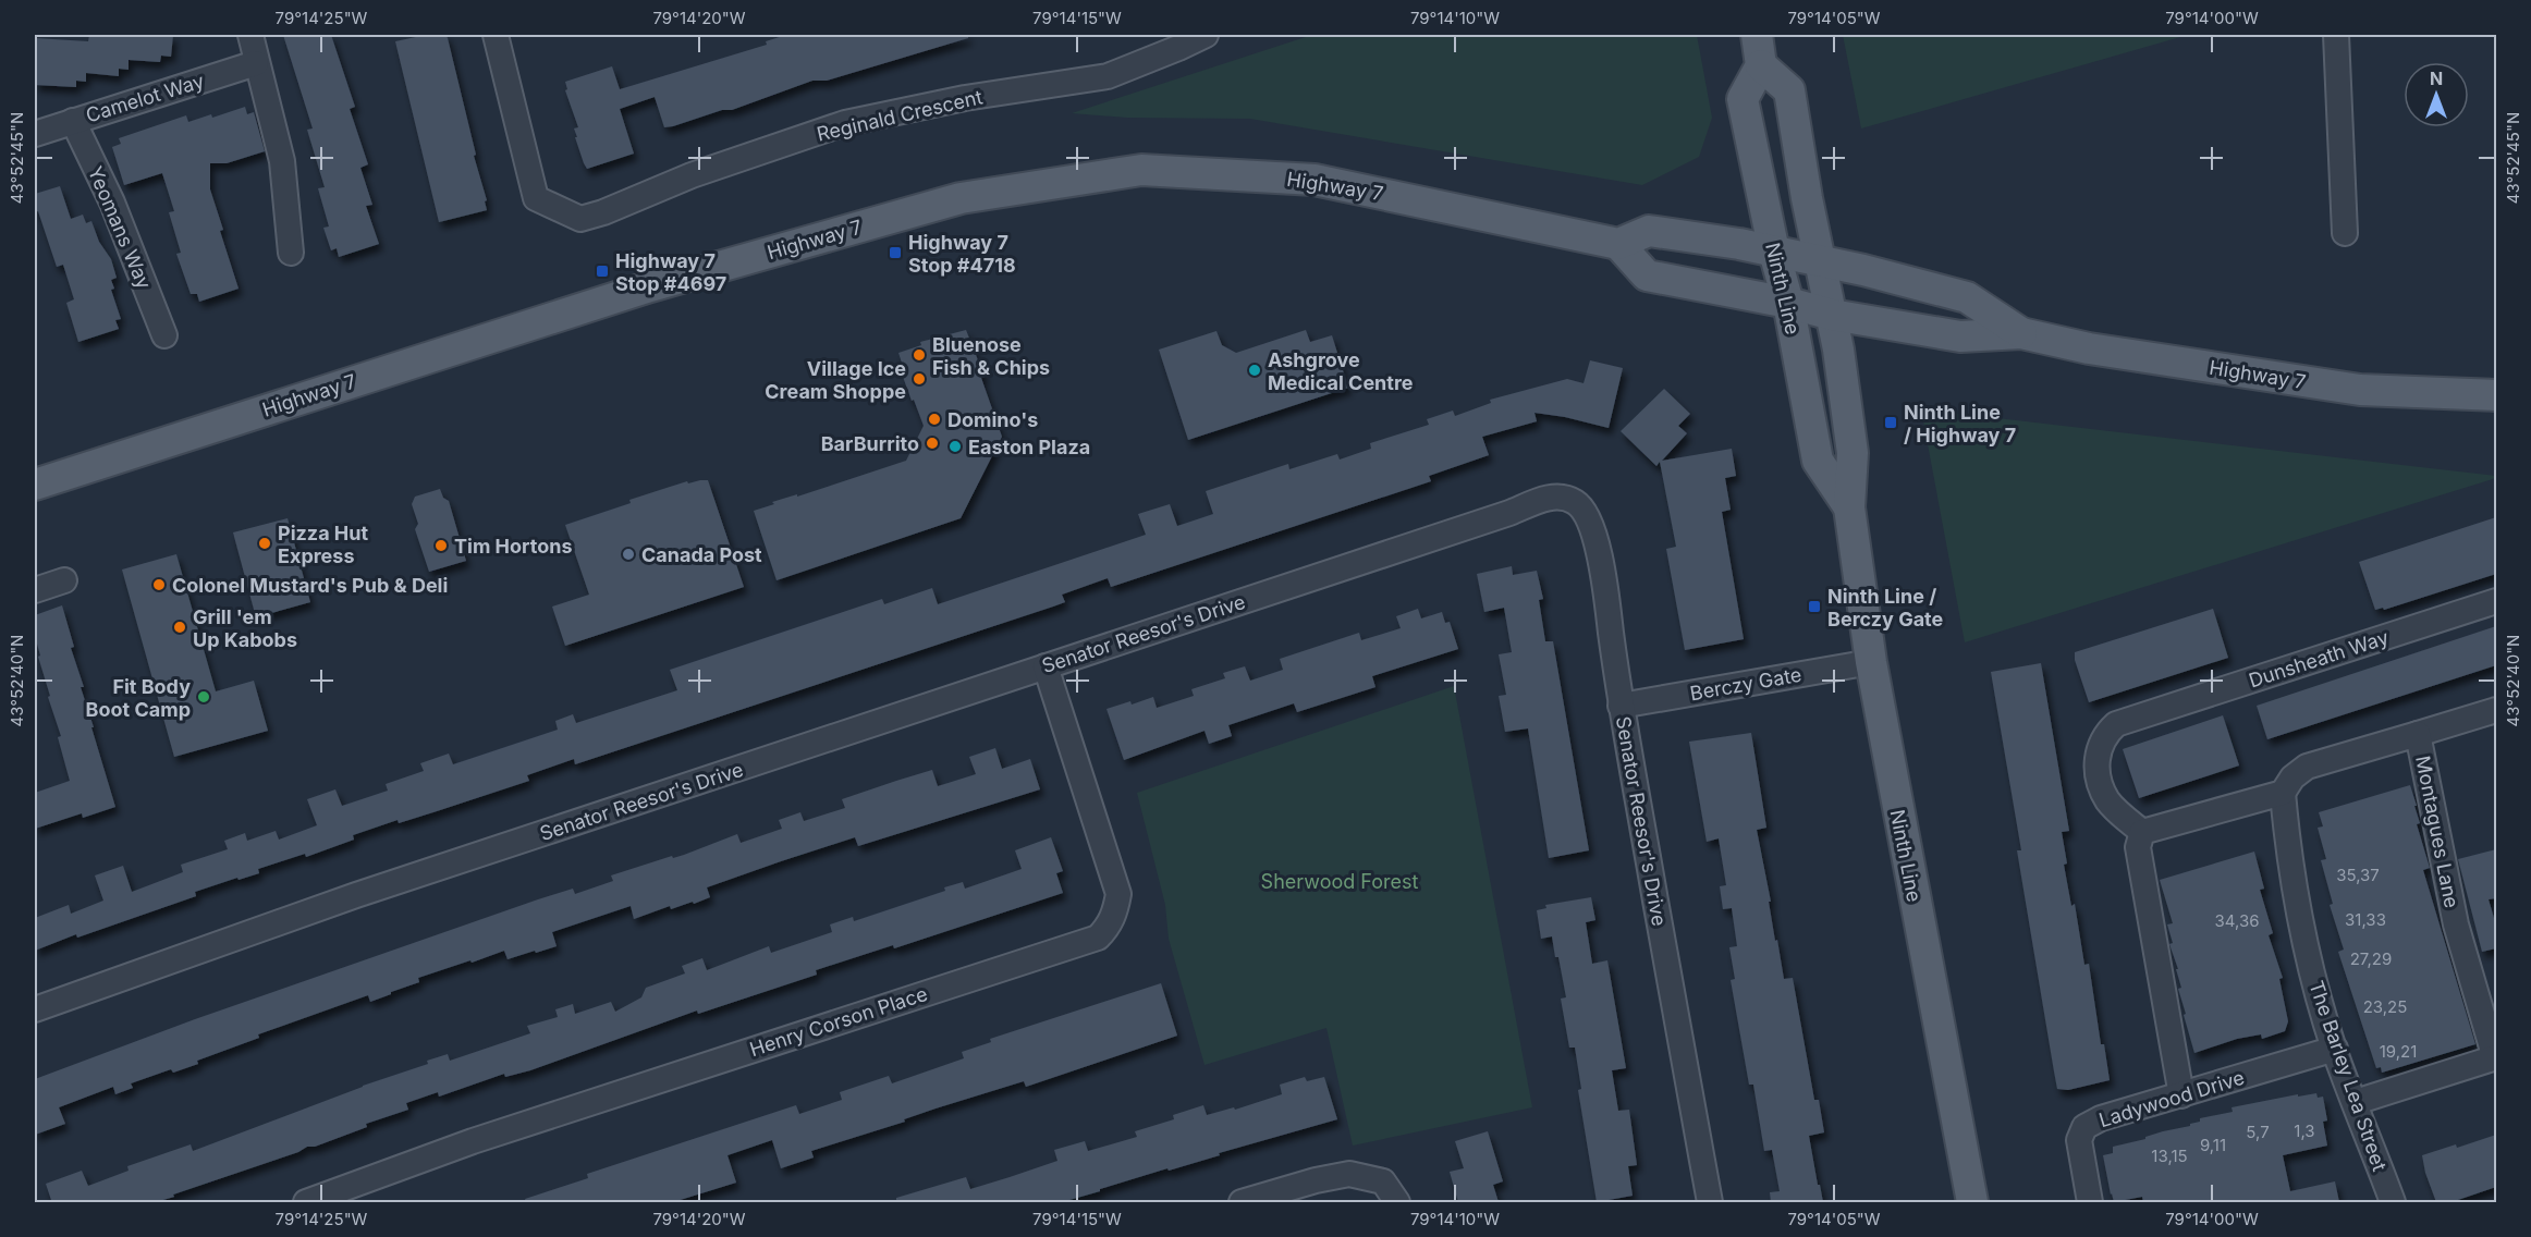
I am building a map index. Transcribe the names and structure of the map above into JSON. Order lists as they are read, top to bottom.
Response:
{
  "streets": {
    "main road": ["Highway 7", "Ninth Line"],
    "street": [
      "Camelot Way",
      "Reginald Crescent",
      "Yeomans Way",
      "Senator Reesor's Drive",
      "Dunsheath Way",
      "Berczy Gate",
      "Montagues Lane",
      "Henry Corson Place",
      "The Barley Lea Street",
      "Ladywood Drive"
    ]
  },
  "crossings": [
    ["Camelot Way", "Yeomans Way"],
    ["Highway 7", "Ninth Line"],
    ["Ninth Line", "Berczy Gate"],
    ["Senator Reesor's Drive", "Berczy Gate"],
    ["Senator Reesor's Drive", "Henry Corson Place"],
    ["Montagues Lane", "The Barley Lea Street"],
    ["The Barley Lea Street", "Ladywood Drive"]
  ],
  "parks": ["Sherwood Forest"],
  "places": {
    "transit": [
      "Highway 7 Stop #4718",
      "Highway 7 Stop #4697",
      "Ninth Line / Highway 7",
      "Ninth Line / Berczy Gate"
    ],
    "other": [
      "Bluenose Fish & Chips",
      "Ashgrove Medical Centre",
      "Village Ice Cream Shoppe",
      "Domino's",
      "BarBurrito",
      "Easton Plaza",
      "Pizza Hut Express",
      "Tim Hortons",
      "Canada Post",
      "Colonel Mustard's Pub & Deli",
      "Grill 'em Up Kabobs",
      "Fit Body Boot Camp"
    ]
  },
  "house_numbers": [
    "35,37",
    "31,33",
    "34,36",
    "27,29",
    "23,25",
    "19,21",
    "1,3",
    "5,7",
    "9,11",
    "13,15"
  ],
  "north": "top",
  "coordinates": [
    "79°14'25\"W",
    "79°14'20\"W",
    "79°14'15\"W",
    "79°14'10\"W",
    "79°14'05\"W",
    "79°14'00\"W",
    "43°52'45\"N",
    "43°52'40\"N"
  ]
}
